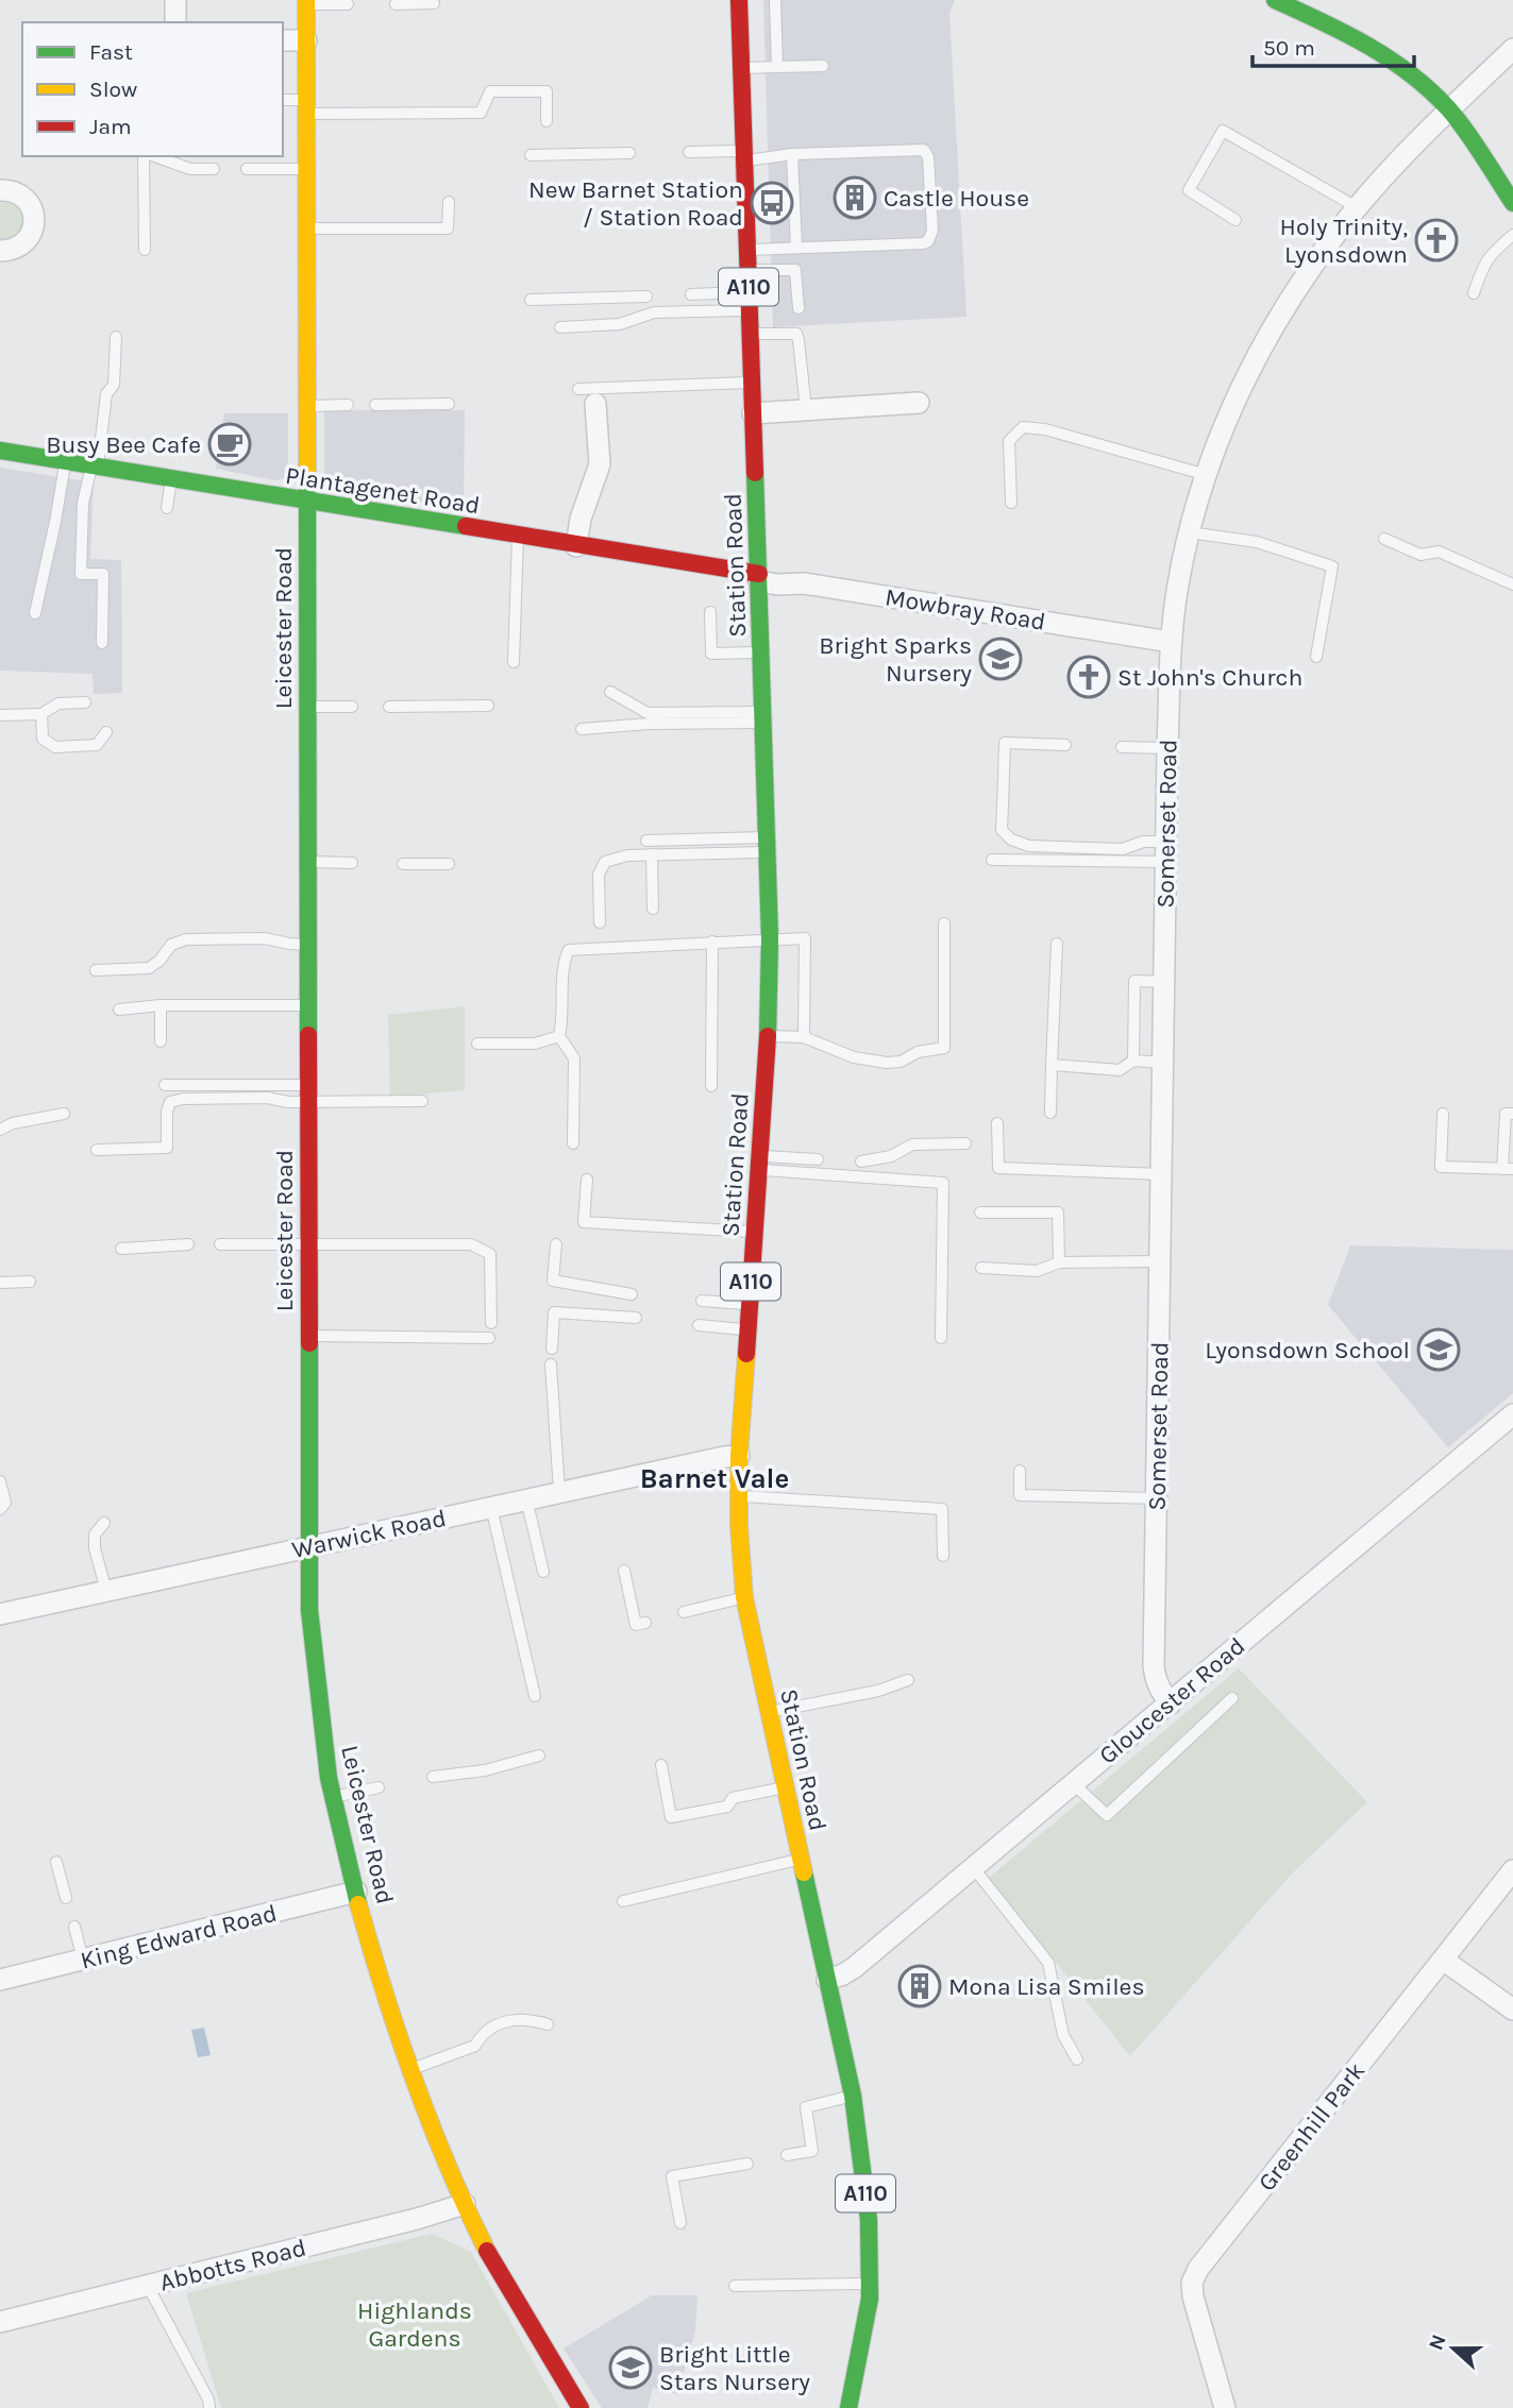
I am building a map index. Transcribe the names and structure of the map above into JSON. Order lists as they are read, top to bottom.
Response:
{
  "streets": {
    "street": [
      "A110",
      "Plantagenet Road",
      "Station Road",
      "Mowbray Road",
      "Leicester Road",
      "Somerset Road",
      "Warwick Road",
      "Gloucester Road",
      "King Edward Road",
      "Greenhill Park",
      "Abbotts Road"
    ]
  },
  "crossings": [
    ["Plantagenet Road", "Station Road"],
    ["Plantagenet Road", "Mowbray Road"],
    ["Plantagenet Road", "Leicester Road"],
    ["Station Road", "Mowbray Road"],
    ["Station Road", "Warwick Road"],
    ["Station Road", "Gloucester Road"],
    ["Mowbray Road", "Somerset Road"],
    ["Leicester Road", "Warwick Road"],
    ["Leicester Road", "King Edward Road"],
    ["Leicester Road", "Abbotts Road"],
    ["Somerset Road", "Gloucester Road"]
  ],
  "districts": ["Barnet Vale"],
  "parks": ["Highlands Gardens"],
  "places": {
    "building": ["Castle House", "Mona Lisa Smiles"],
    "bus stop": ["New Barnet Station / Station Road"],
    "church": ["Holy Trinity, Lyonsdown", "St John's Church"],
    "cafe": ["Busy Bee Cafe"],
    "school or university": ["Bright Sparks Nursery", "Lyonsdown School", "Bright Little Stars Nursery"]
  },
  "legend": ["Fast", "Slow", "Jam"],
  "scale_bar": "50 m",
  "north": "left"
}
